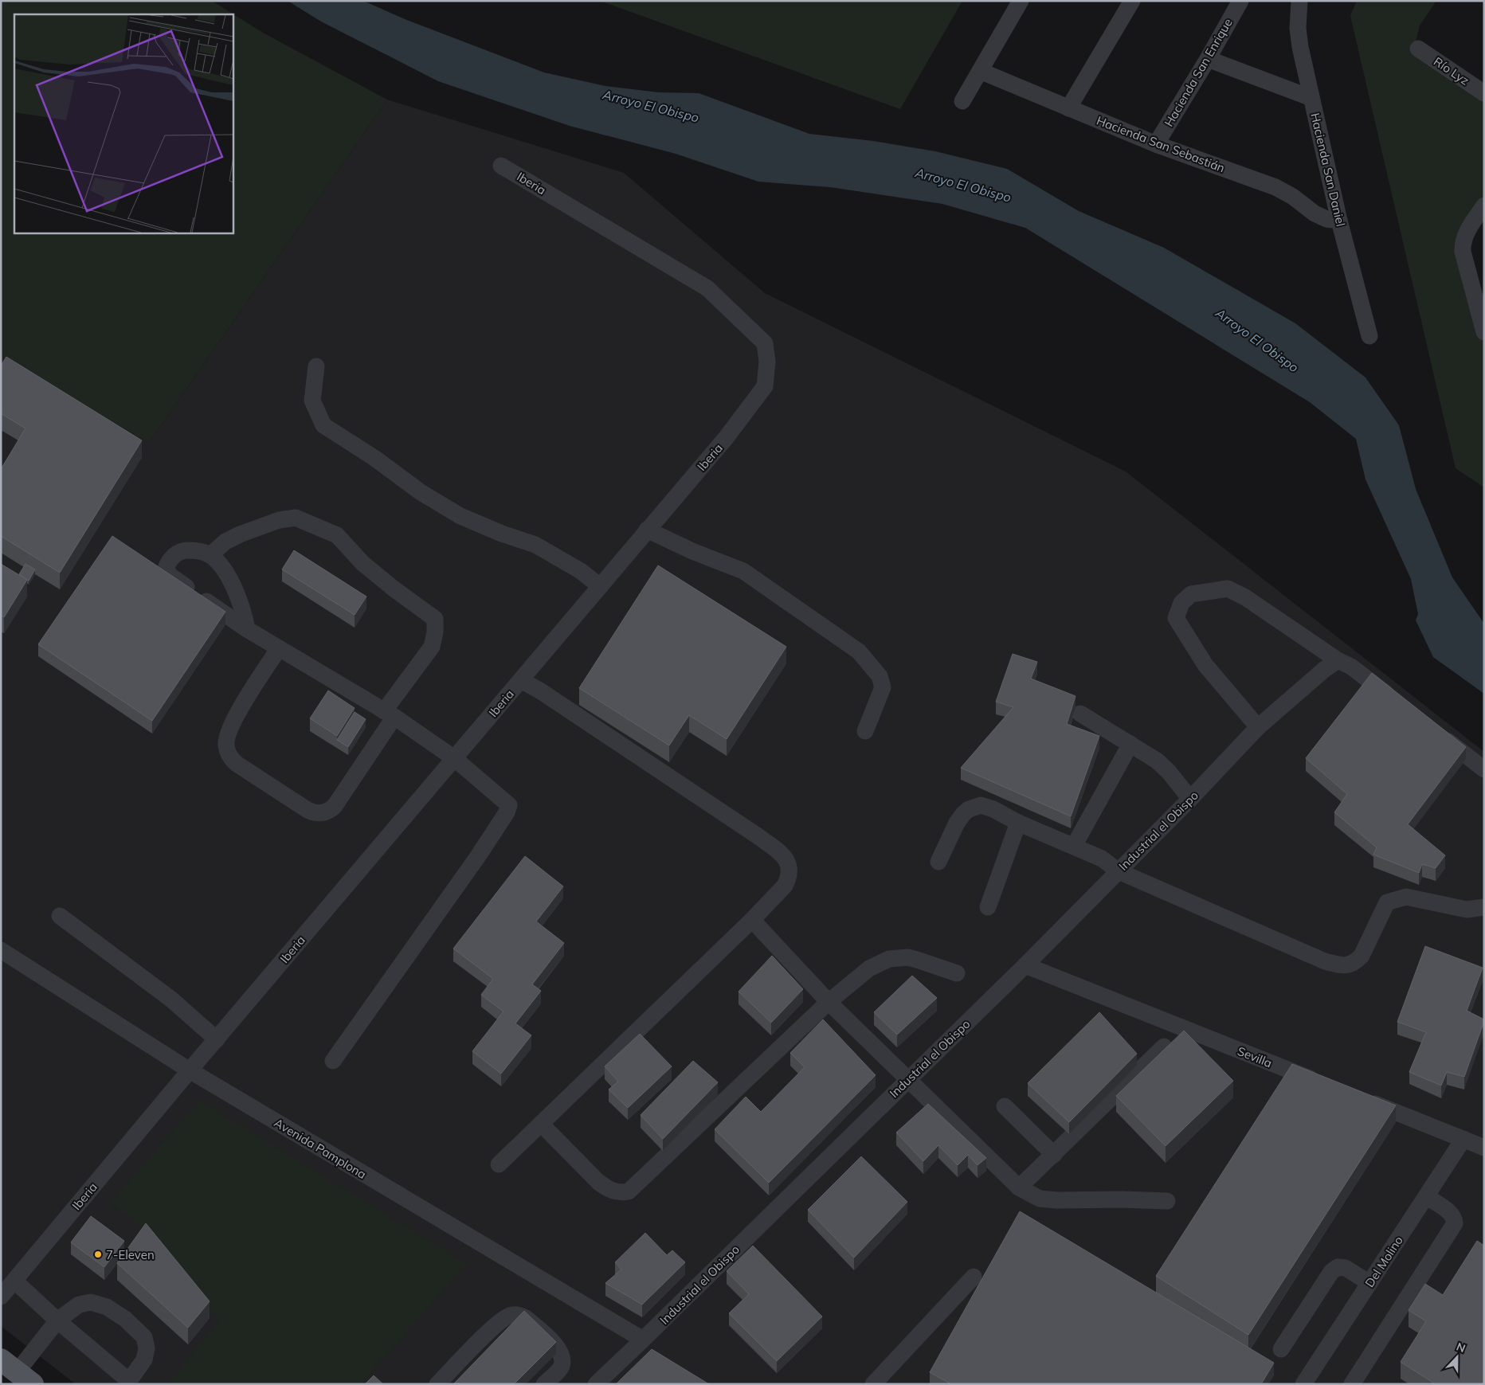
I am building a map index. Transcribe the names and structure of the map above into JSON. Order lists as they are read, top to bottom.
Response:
{
  "streets": {
    "street": [
      "Río Lyz",
      "Hacienda San Enrique",
      "Hacienda San Sebastián",
      "Hacienda San Daniel",
      "Iberia",
      "Industrial el Obispo",
      "Sevilla",
      "Avenida Pamplona",
      "Del Molino"
    ]
  },
  "crossings": [
    ["Hacienda San Enrique", "Hacienda San Sebastián"],
    ["Hacienda San Sebastián", "Hacienda San Daniel"],
    ["Iberia", "Avenida Pamplona"],
    ["Industrial el Obispo", "Sevilla"],
    ["Industrial el Obispo", "Avenida Pamplona"]
  ],
  "water": ["Arroyo El Obispo"],
  "places": ["7-Eleven"],
  "north": "top"
}
